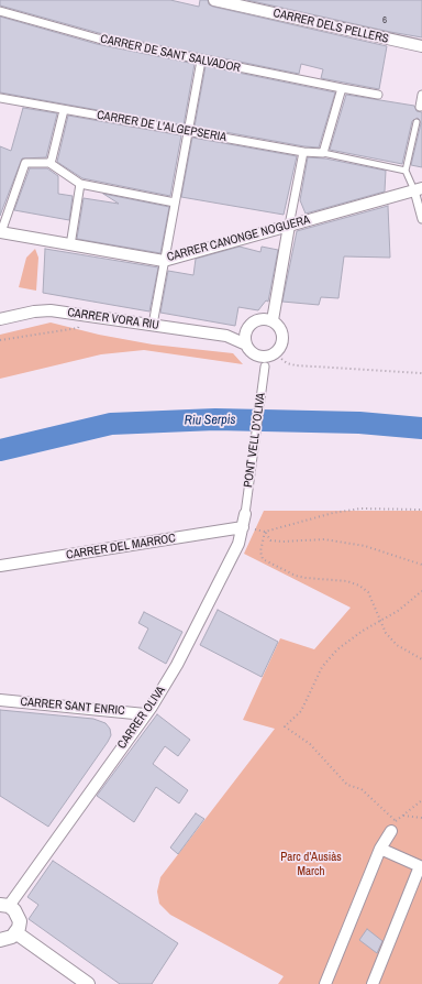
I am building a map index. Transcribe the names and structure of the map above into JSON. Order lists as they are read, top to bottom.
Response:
{
  "streets": {
    "street": [
      "CARRER DELS PELLERS",
      "CARRER DE SANT SALVADOR",
      "CARRER DE L'ALGEPSERIA",
      "CARRER CANONGE NOGUERA",
      "CARRER VORA RIU",
      "PONT VELL D’OLIVA",
      "CARRER DEL MARROC",
      "CARRER SANT ENRIC",
      "CARRER OLIVA"
    ]
  },
  "crossings": [
    ["CARRER VORA RIU", "PONT VELL D’OLIVA"],
    ["PONT VELL D’OLIVA", "CARRER OLIVA"],
    ["CARRER DEL MARROC", "CARRER OLIVA"],
    ["CARRER SANT ENRIC", "CARRER OLIVA"]
  ],
  "water": ["Riu Serpis"],
  "parks": ["Parc d'Ausiàs March"],
  "house_numbers": ["6"]
}
